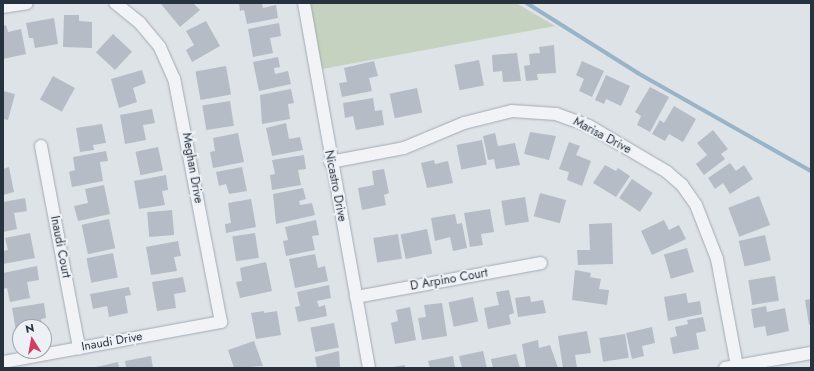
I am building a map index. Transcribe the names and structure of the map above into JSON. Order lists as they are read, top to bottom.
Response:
{
  "streets": {
    "street": [
      "Marisa Drive",
      "Meghan Drive",
      "Nicastro Drive",
      "Inaudi Court",
      "D Arpino Court",
      "Inaudi Drive"
    ]
  },
  "crossings": [
    ["Marisa Drive", "Nicastro Drive"],
    ["Meghan Drive", "Inaudi Drive"],
    ["Nicastro Drive", "D Arpino Court"],
    ["Inaudi Court", "Inaudi Drive"]
  ],
  "north": "top"
}
